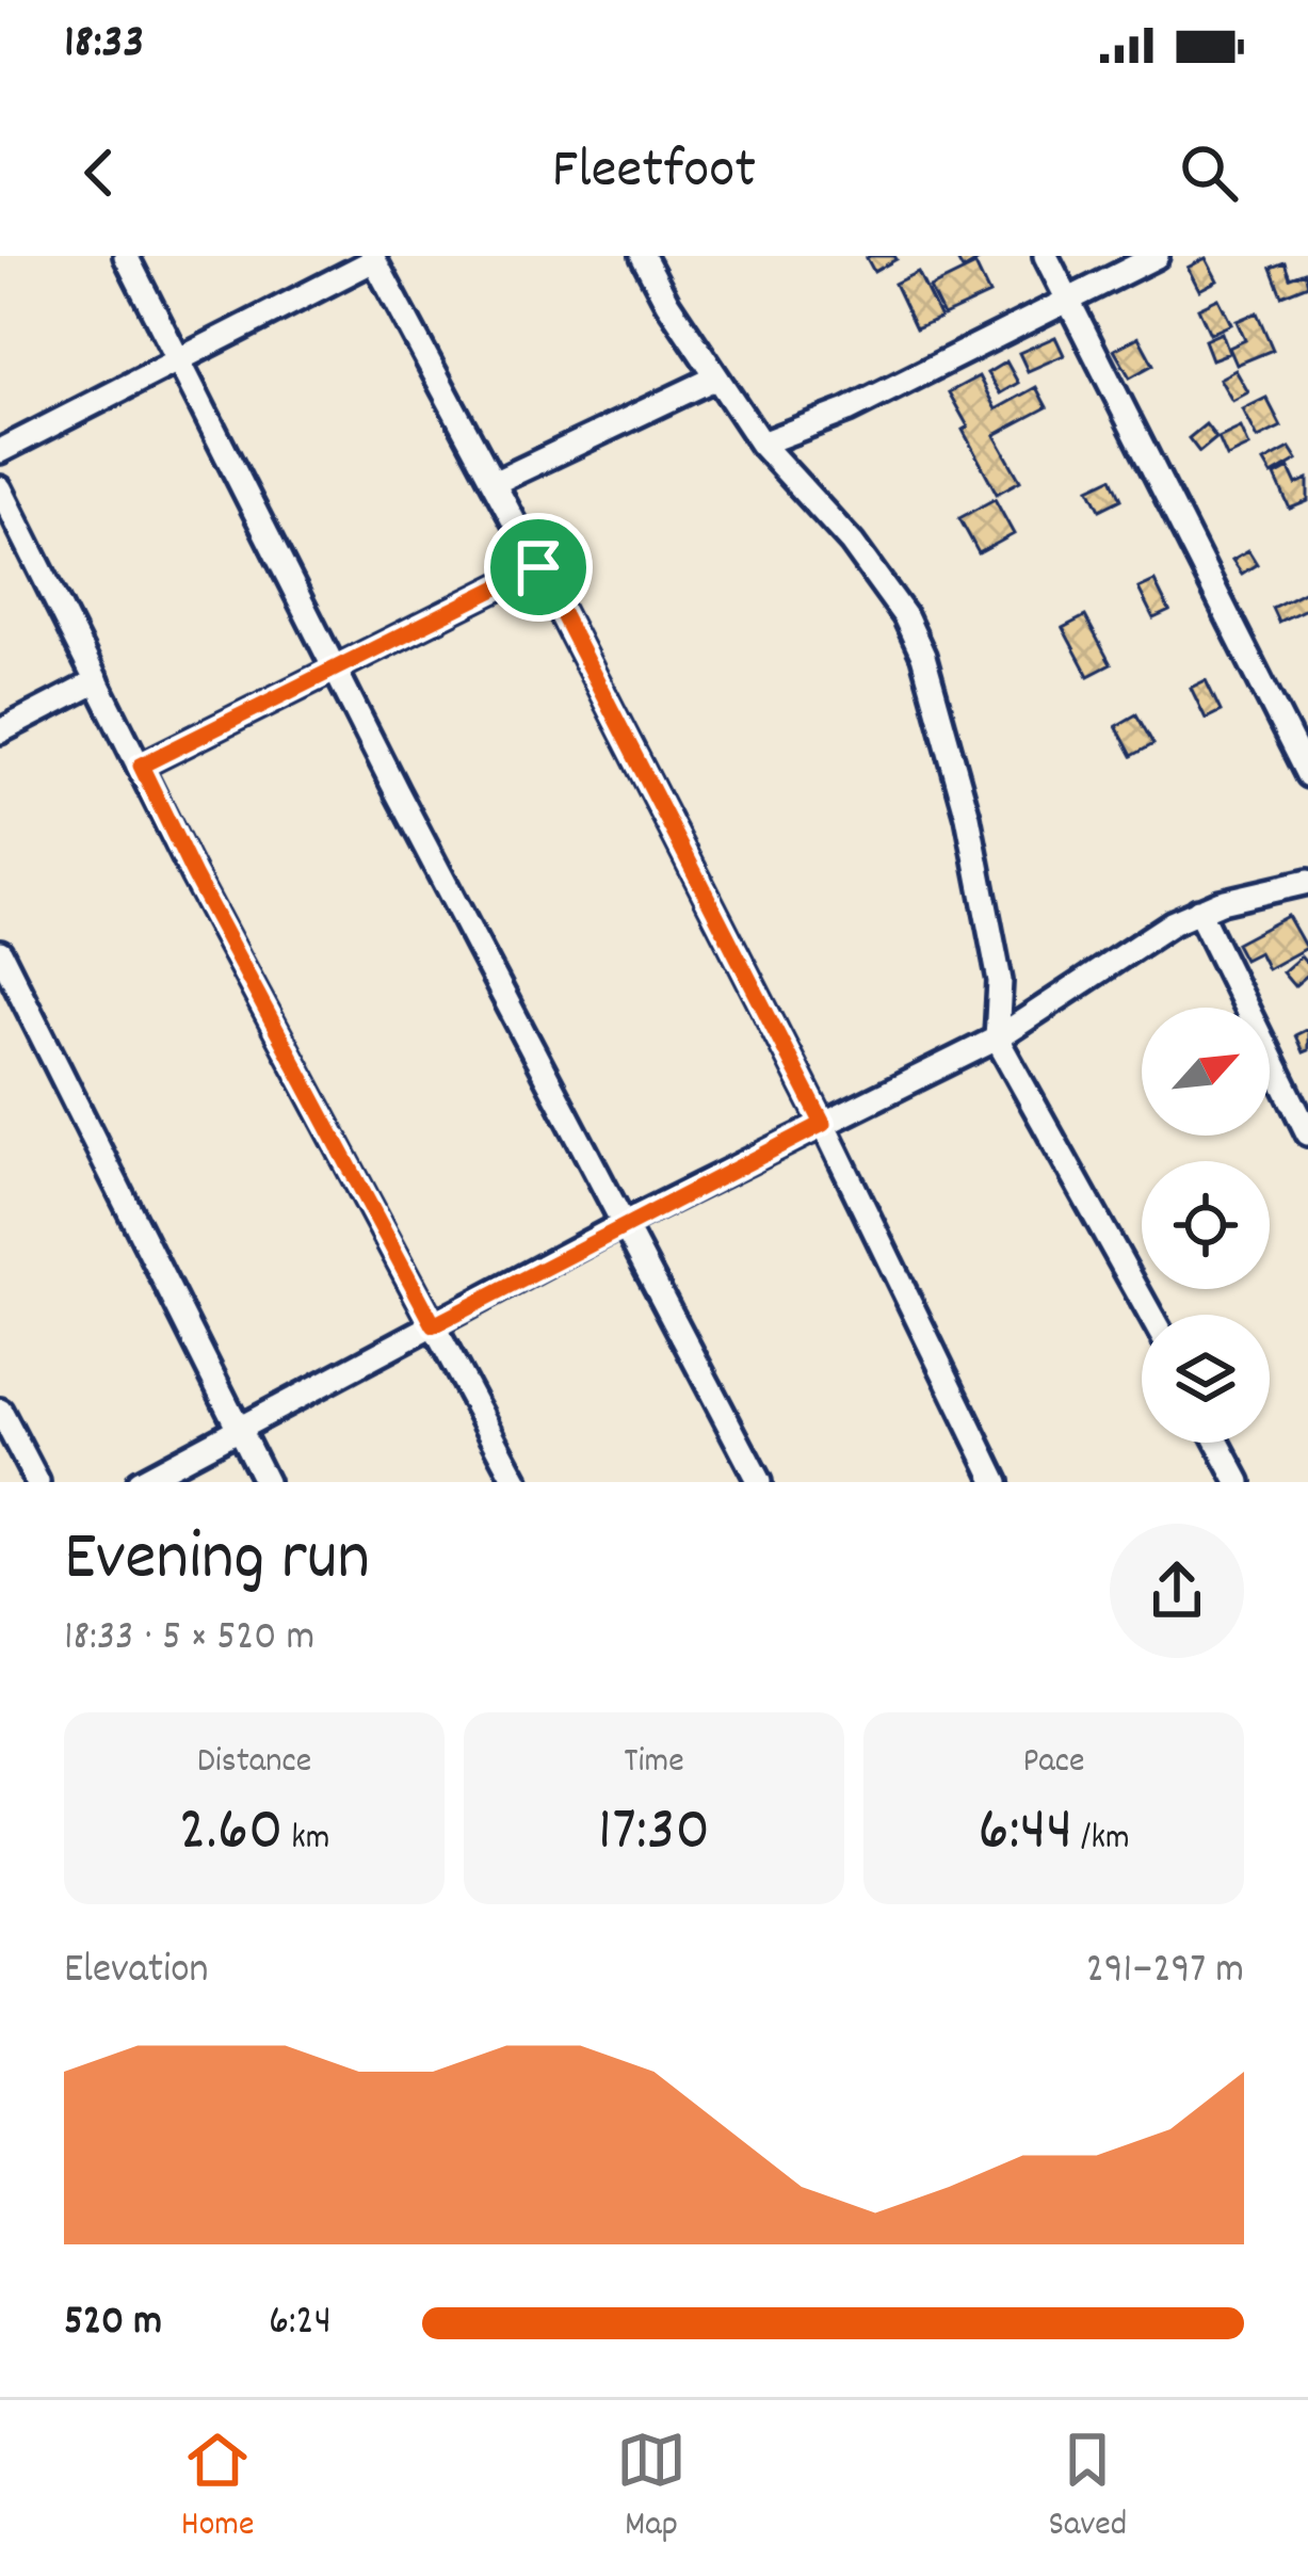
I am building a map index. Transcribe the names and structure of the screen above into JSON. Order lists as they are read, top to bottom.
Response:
{
  "north": "top right",
  "page": {
    "status": "18:33",
    "header": "Fleetfoot",
    "heading": ["Evening run", "18:33 · 5 × 520 m"],
    "stats": [
      ["Distance", "2.60 km"],
      ["Time", "17:30"],
      ["Pace", "6:44 /km"]
    ],
    "chart": ["Elevation", "291–297 m"],
    "list": [
      {
        "name": "520 m",
        "note": "6:24"
      }
    ],
    "tabs": ["Home", "Map", "Saved"]
  }
}
